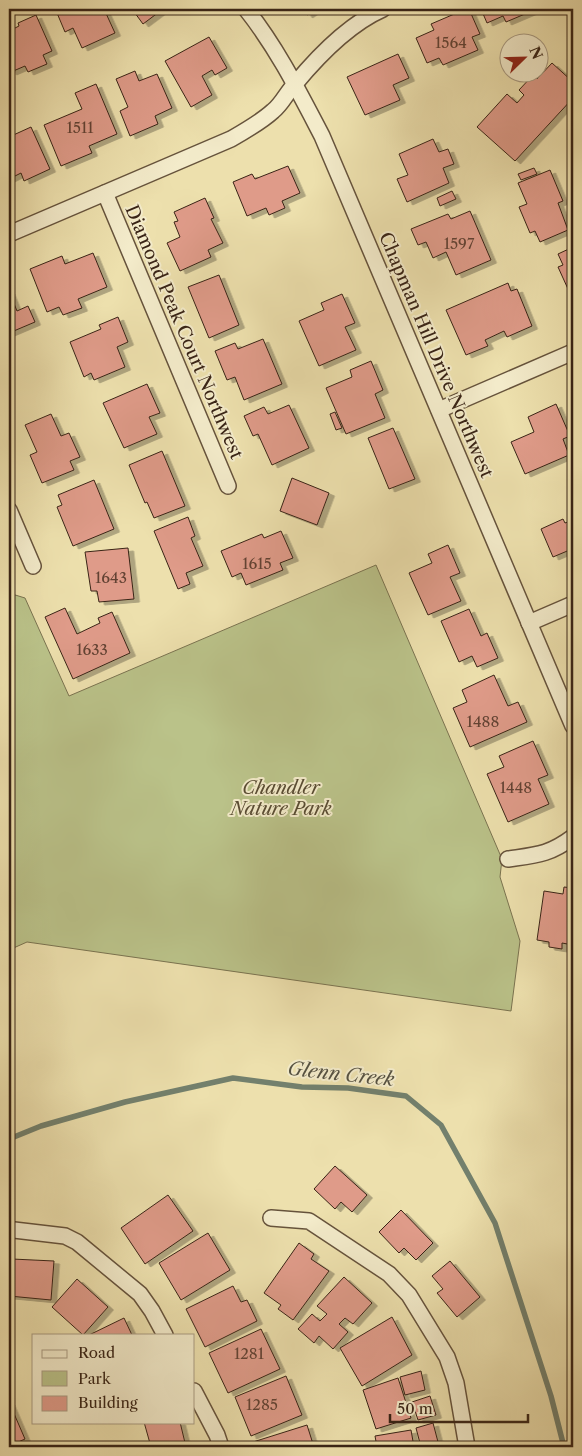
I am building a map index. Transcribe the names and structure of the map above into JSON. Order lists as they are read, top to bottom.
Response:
{
  "streets": {
    "street": ["Diamond Peak Court Northwest", "Chapman Hill Drive Northwest"]
  },
  "water": ["Glenn Creek"],
  "parks": ["Chandler Nature Park"],
  "house_numbers": [
    "1564",
    "1511",
    "1597",
    "1615",
    "1643",
    "1633",
    "1488",
    "1448",
    "1281",
    "1285"
  ],
  "legend": ["Road", "Park", "Building"],
  "scale_bar": "50 m",
  "north": "top right"
}
